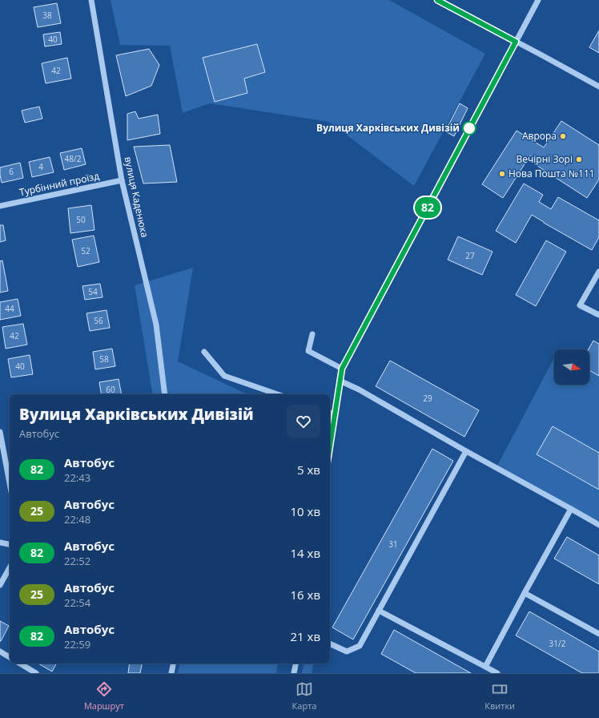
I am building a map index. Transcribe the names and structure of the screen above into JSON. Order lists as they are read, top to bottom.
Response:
{
  "streets": {
    "street": ["Турбінний проїзд", "вулиця Каденюка"]
  },
  "crossings": [
    ["Турбінний проїзд", "вулиця Каденюка"]
  ],
  "places": [
    "Вулиця Харківських Дивізій",
    "Аврора",
    "Вечірні Зорі",
    "Нова Пошта №111"
  ],
  "lines": ["bus line 82"],
  "house_numbers": [
    "38",
    "40",
    "42",
    "48/2",
    "4",
    "6",
    "50",
    "52",
    "27",
    "54",
    "44",
    "56",
    "42",
    "58",
    "40",
    "60",
    "29",
    "31",
    "31/2"
  ],
  "north": "right",
  "page": {
    "on_map": "82",
    "heading": ["Вулиця Харківських Дивізій", "Автобус"],
    "list": [
      {
        "mark": "82",
        "name": "Автобус",
        "note": "22:43",
        "value": "5 хв"
      },
      {
        "mark": "25",
        "name": "Автобус",
        "note": "22:48",
        "value": "10 хв"
      },
      {
        "mark": "82",
        "name": "Автобус",
        "note": "22:52",
        "value": "14 хв"
      },
      {
        "mark": "25",
        "name": "Автобус",
        "note": "22:54",
        "value": "16 хв"
      },
      {
        "mark": "82",
        "name": "Автобус",
        "note": "22:59",
        "value": "21 хв"
      }
    ],
    "tabs": ["Маршрут", "Карта", "Квитки"]
  }
}
